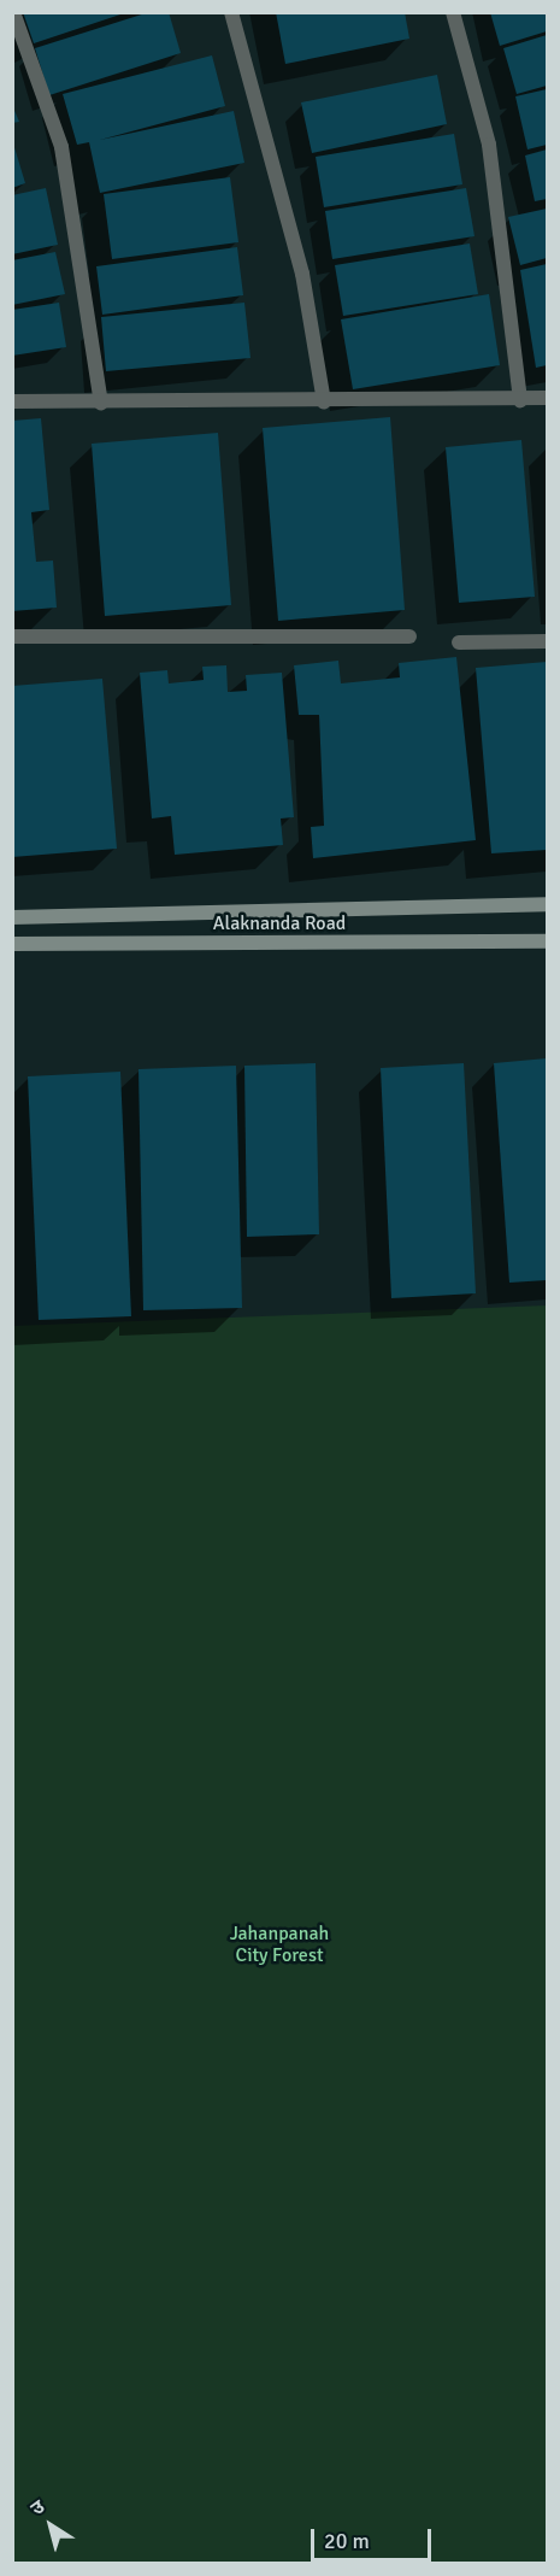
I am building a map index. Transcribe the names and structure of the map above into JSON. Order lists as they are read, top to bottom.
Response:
{
  "streets": {
    "street": ["Alaknanda Road"]
  },
  "parks": ["Jahanpanah City Forest"],
  "scale_bar": "20 m",
  "north": "top left"
}
